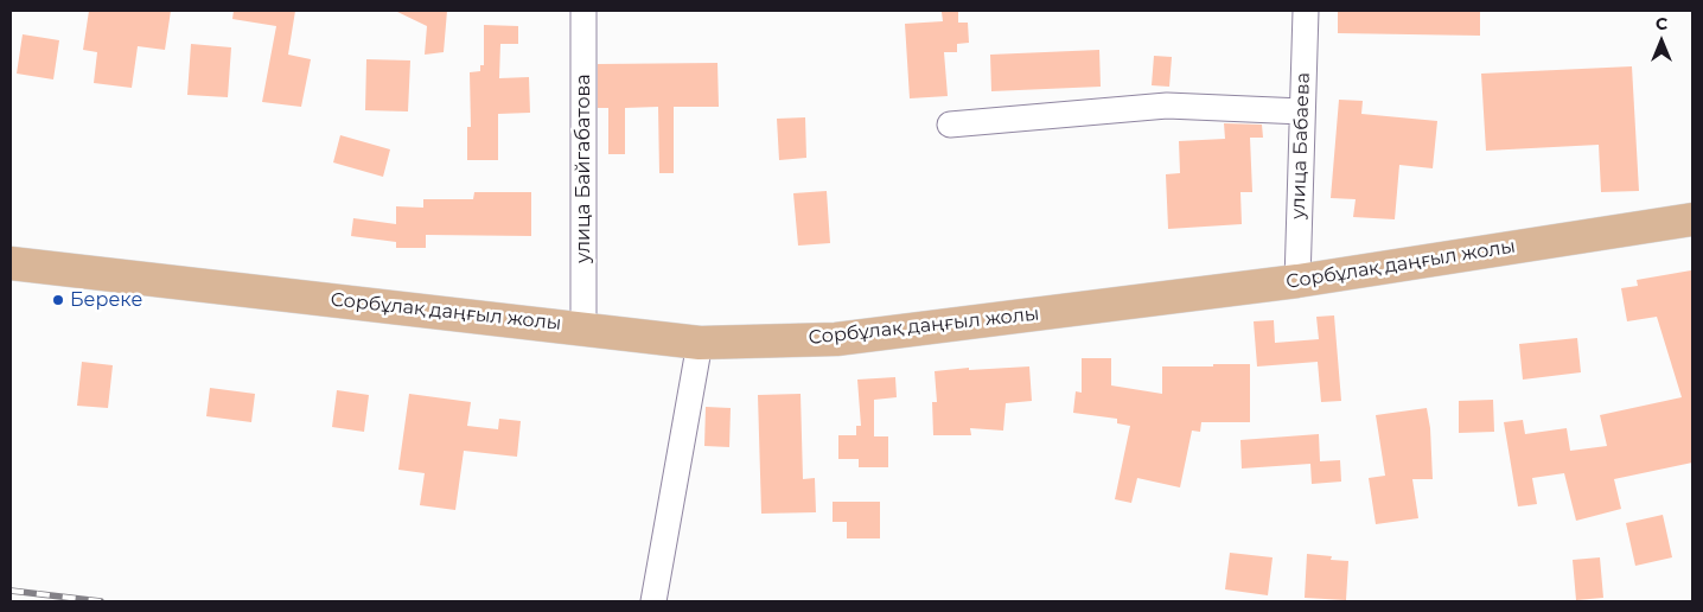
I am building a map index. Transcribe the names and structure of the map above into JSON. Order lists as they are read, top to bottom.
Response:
{
  "streets": {
    "main road": ["Сорбұлақ даңғыл жолы"],
    "street": ["улица Бабаева", "улица Байгабатова"]
  },
  "crossings": [
    ["улица Бабаева", "Сорбұлақ даңғыл жолы"],
    ["улица Байгабатова", "Сорбұлақ даңғыл жолы"]
  ],
  "places": ["Береке"],
  "north": "top"
}
